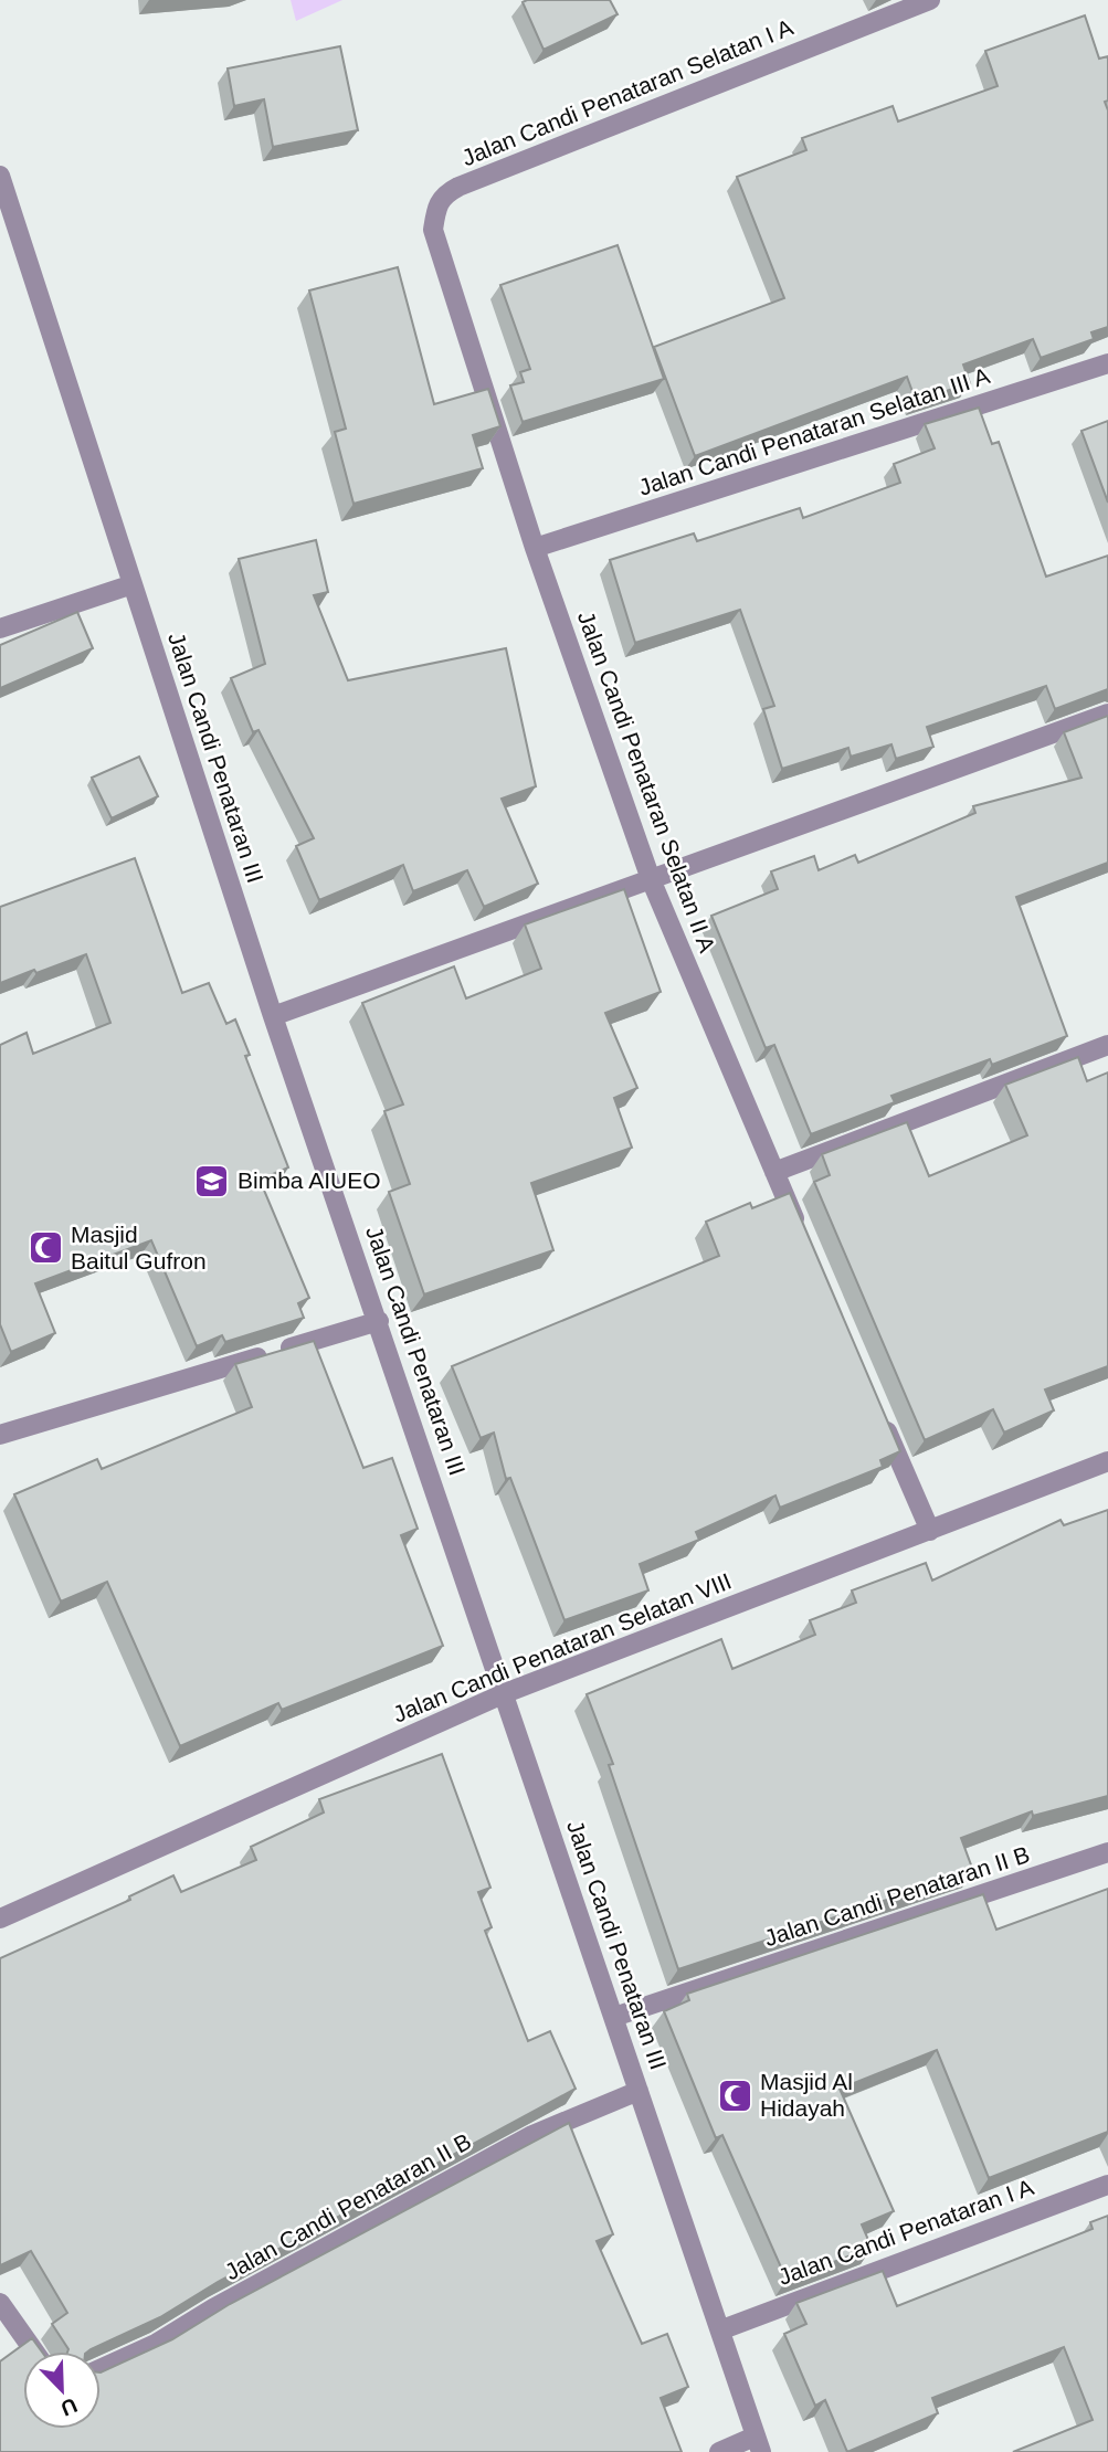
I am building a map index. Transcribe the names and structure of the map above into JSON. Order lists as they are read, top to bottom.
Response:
{
  "streets": {
    "street": [
      "Jalan Candi Penataran Selatan I A",
      "Jalan Candi Penataran Selatan III A",
      "Jalan Candi Penataran III",
      "Jalan Candi Penataran Selatan II A",
      "Jalan Candi Penataran Selatan VIII",
      "Jalan Candi Penataran II B",
      "Jalan Candi Penataran I A"
    ]
  },
  "crossings": [
    ["Jalan Candi Penataran Selatan I A", "Jalan Candi Penataran Selatan II A"],
    ["Jalan Candi Penataran Selatan III A", "Jalan Candi Penataran Selatan II A"],
    ["Jalan Candi Penataran III", "Jalan Candi Penataran Selatan VIII"],
    ["Jalan Candi Penataran III", "Jalan Candi Penataran II B"],
    ["Jalan Candi Penataran III", "Jalan Candi Penataran I A"]
  ],
  "places": {
    "school or university": ["Bimba AIUEO"],
    "mosque": ["Masjid Baitul Gufron", "Masjid Al Hidayah"]
  },
  "north": "bottom right"
}
